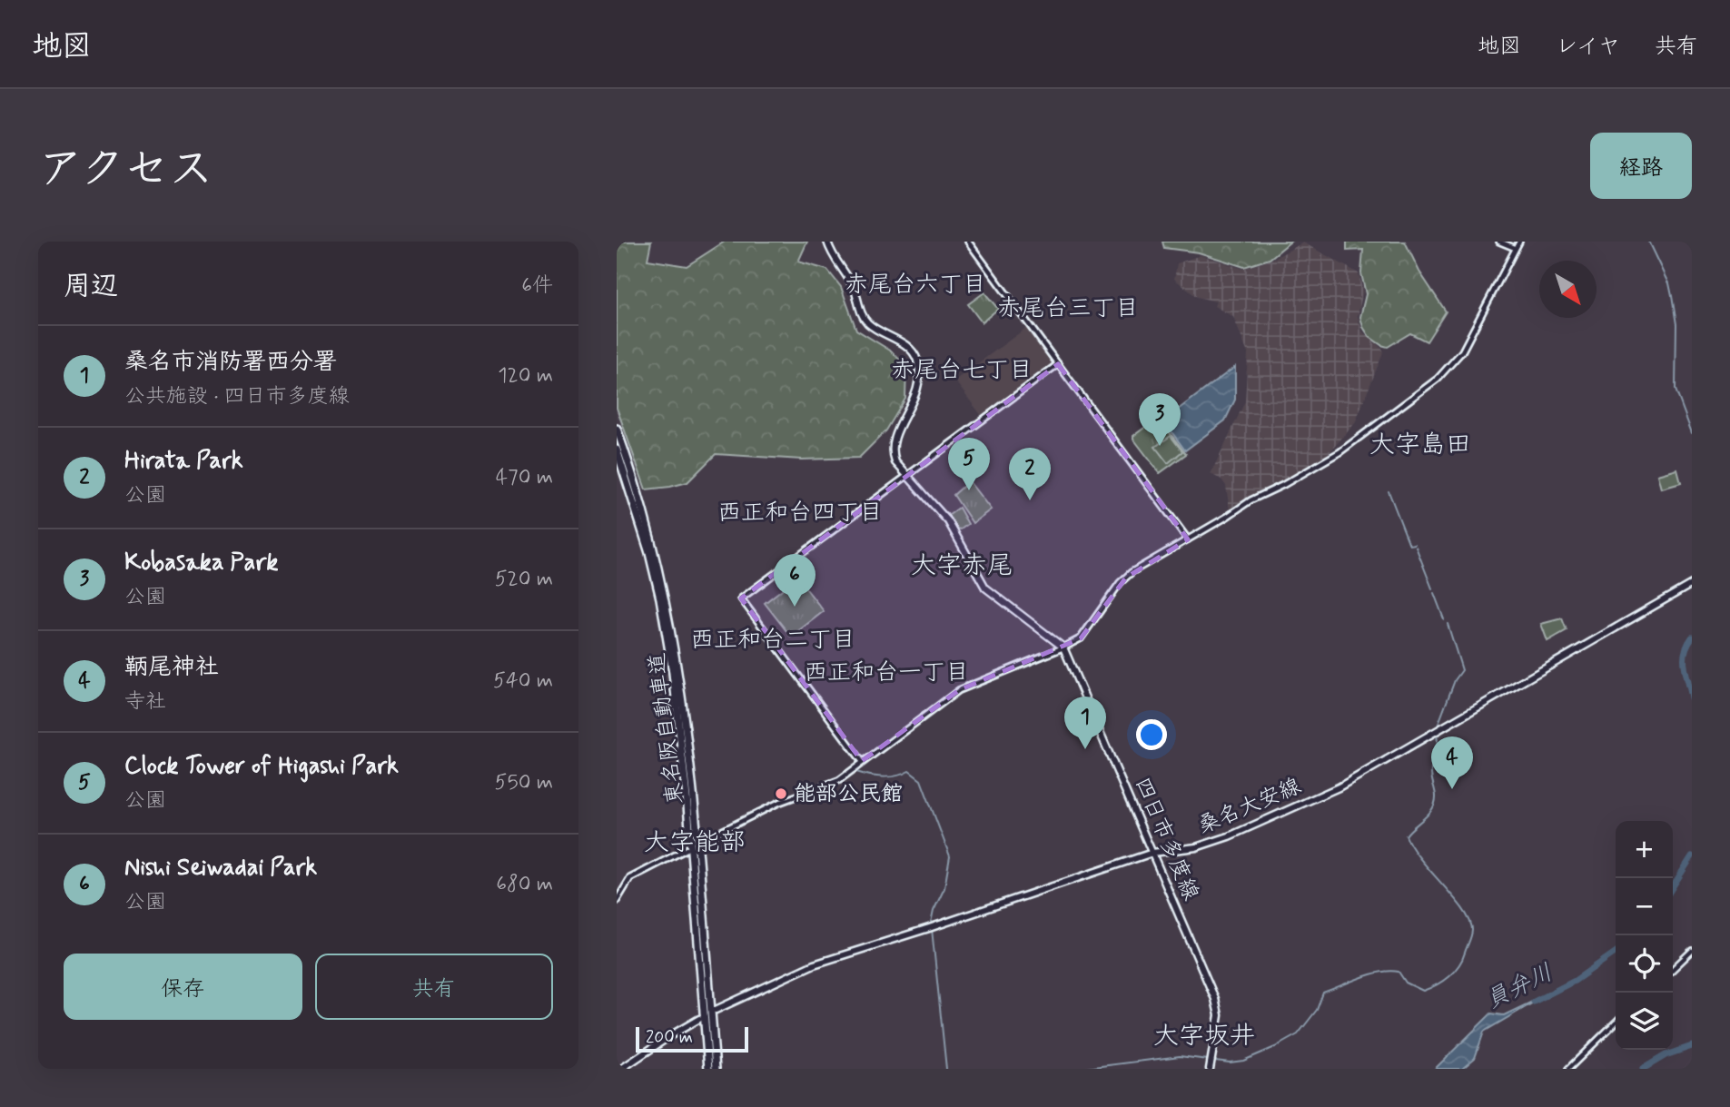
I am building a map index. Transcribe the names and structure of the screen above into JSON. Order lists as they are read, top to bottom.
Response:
{
  "streets": {
    "highway": ["東名阪自動車道"],
    "main road": ["桑名大安線", "四日市多度線"]
  },
  "crossings": [
    ["桑名大安線", "四日市多度線"]
  ],
  "districts": [
    "赤尾台六丁目",
    "赤尾台三丁目",
    "赤尾台七丁目",
    "大字島田",
    "西正和台四丁目",
    "大字赤尾",
    "西正和台二丁目",
    "西正和台一丁目",
    "大字能部",
    "大字坂井"
  ],
  "water": ["員弁川"],
  "places": ["能部公民館"],
  "scale_bar": "200 m",
  "north": "bottom right",
  "page": {
    "header": "地図",
    "nav": ["地図", "レイヤ", "共有"],
    "title": "アクセス",
    "buttons": [
      "経路",
      ["保存", "共有"]
    ],
    "heading": ["周辺", "6件"],
    "list": [
      {
        "mark": "1",
        "name": "桑名市消防署西分署",
        "note": "公共施設 · 四日市多度線",
        "value": "120 m"
      },
      {
        "mark": "2",
        "name": "Hirata Park",
        "note": "公園",
        "value": "470 m"
      },
      {
        "mark": "3",
        "name": "Kobasaka Park",
        "note": "公園",
        "value": "520 m"
      },
      {
        "mark": "4",
        "name": "鞆尾神社",
        "note": "寺社",
        "value": "540 m"
      },
      {
        "mark": "5",
        "name": "Clock Tower of Higashi Park",
        "note": "公園",
        "value": "550 m"
      },
      {
        "mark": "6",
        "name": "Nishi Seiwadai Park",
        "note": "公園",
        "value": "680 m"
      }
    ],
    "pins": [
      "3",
      "5",
      "2",
      "6",
      "1",
      "4"
    ],
    "map_buttons": ["+", "−"],
    "scale": "200 m"
  }
}
